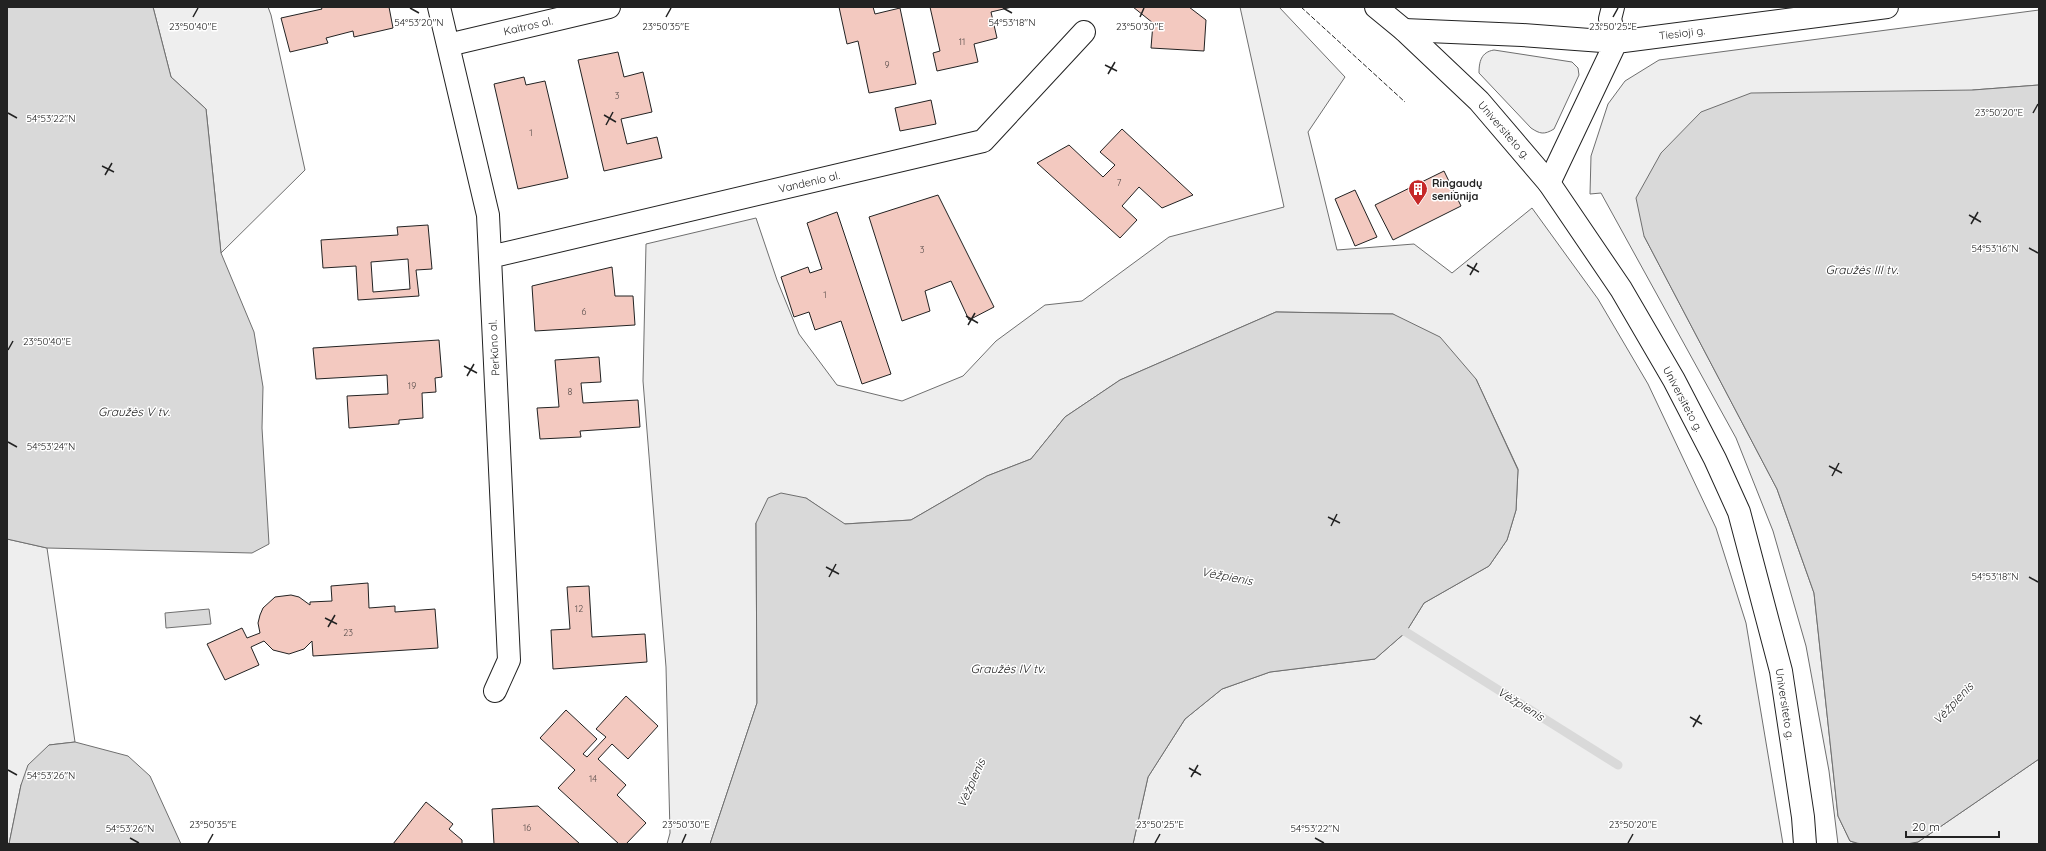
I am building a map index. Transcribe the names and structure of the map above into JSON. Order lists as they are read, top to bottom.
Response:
{
  "streets": {
    "street": [
      "Kaitros al.",
      "Tiesioji g.",
      "Universiteto g.",
      "Vandenio al.",
      "Perkūno al."
    ]
  },
  "crossings": [
    ["Kaitros al.", "Perkūno al."],
    ["Tiesioji g.", "Universiteto g."],
    ["Vandenio al.", "Perkūno al."]
  ],
  "water": [
    "Graužės III tv.",
    "Graužės V tv.",
    "Vėžpienis",
    "Graužės IV tv."
  ],
  "places": {
    "building": ["Ringaudų seniūnija"]
  },
  "house_numbers": [
    "11",
    "9",
    "3",
    "1",
    "7",
    "3",
    "1",
    "6",
    "19",
    "8",
    "12",
    "23",
    "14",
    "16"
  ],
  "scale_bar": "20 m",
  "coordinates": [
    "54°53'20\"N",
    "54°53'18\"N",
    "23°50'40\"E",
    "23°50'35\"E",
    "23°50'30\"E",
    "23°50'25\"E",
    "23°50'20\"E",
    "54°53'22\"N",
    "54°53'16\"N",
    "54°53'24\"N",
    "54°53'26\"N"
  ]
}
